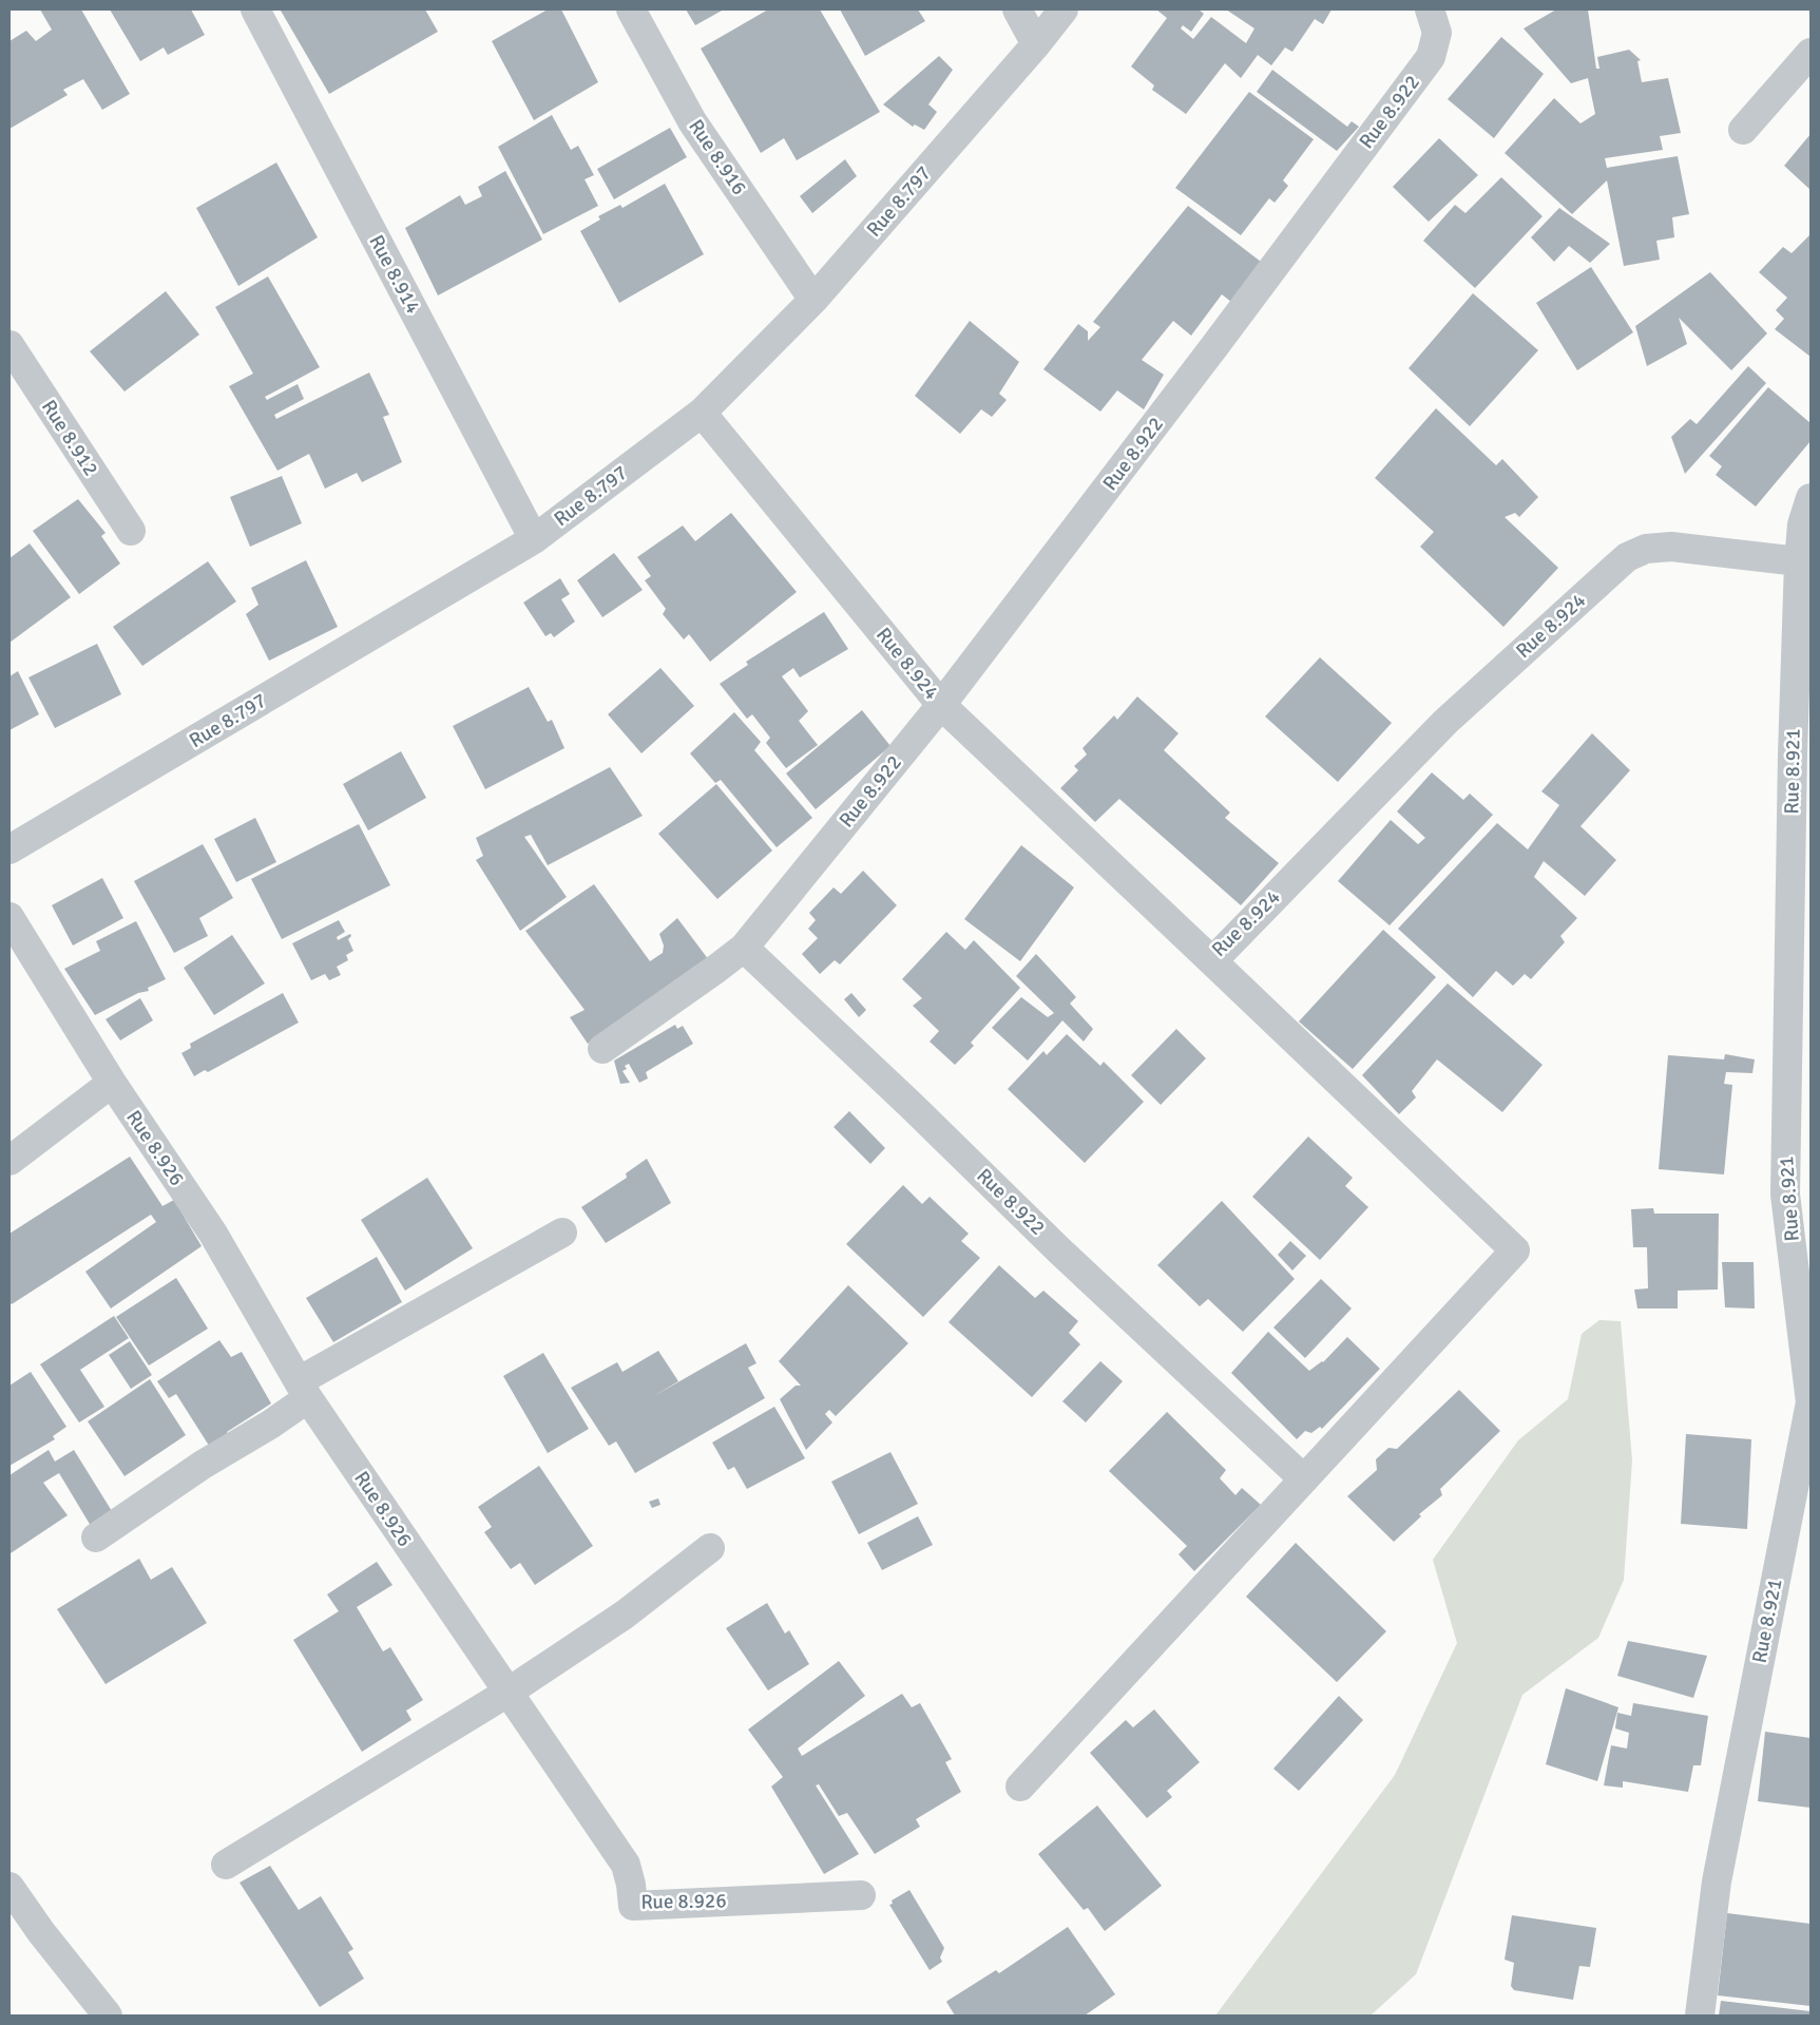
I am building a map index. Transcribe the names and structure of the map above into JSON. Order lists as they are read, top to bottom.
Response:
{
  "streets": {
    "street": [
      "Rue 8.922",
      "Rue 8.916",
      "Rue 8.797",
      "Rue 8.914",
      "Rue 8.912",
      "Rue 8.924",
      "Rue 8.921",
      "Rue 8.926"
    ]
  },
  "crossings": [
    ["Rue 8.922", "Rue 8.924"],
    ["Rue 8.916", "Rue 8.797"],
    ["Rue 8.797", "Rue 8.914"],
    ["Rue 8.797", "Rue 8.924"],
    ["Rue 8.924", "Rue 8.921"]
  ]
}
